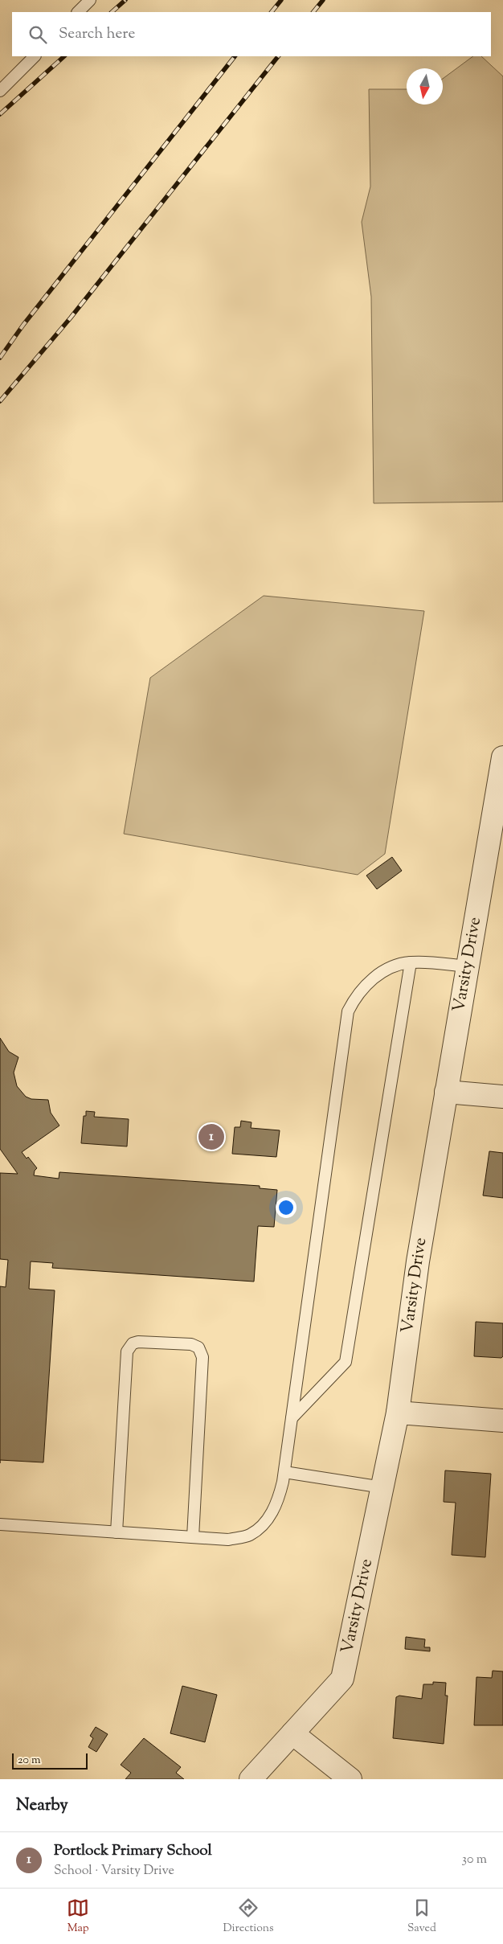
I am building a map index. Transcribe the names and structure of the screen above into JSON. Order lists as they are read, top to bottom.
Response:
{
  "streets": {
    "street": ["Varsity Drive"]
  },
  "scale_bar": "20 m",
  "north": "bottom",
  "page": {
    "search": "Search here",
    "pins": "1",
    "scale": "20 m",
    "heading": "Nearby",
    "list": [
      {
        "mark": "1",
        "name": "Portlock Primary School",
        "note": "School · Varsity Drive",
        "value": "30 m"
      }
    ],
    "nav": ["Map", "Directions", "Saved"]
  }
}
